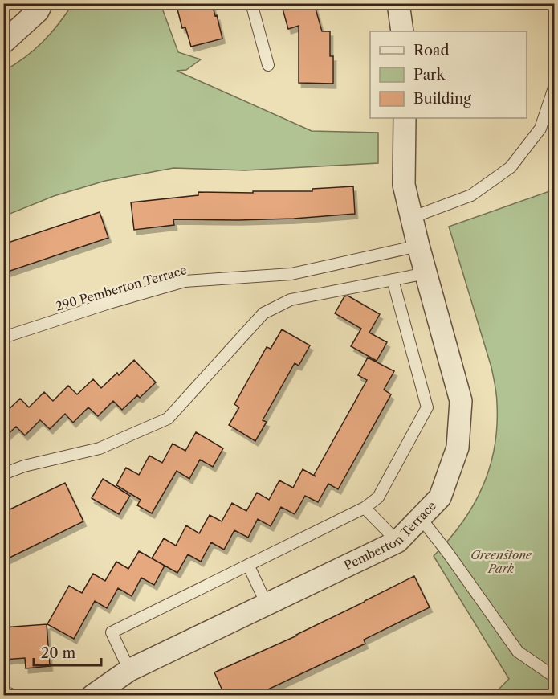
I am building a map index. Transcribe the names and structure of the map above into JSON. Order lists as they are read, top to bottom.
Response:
{
  "streets": {
    "street": ["Pemberton Terrace"],
    "lane": ["290 Pemberton Terrace"]
  },
  "crossings": [
    ["290 Pemberton Terrace", "Pemberton Terrace"]
  ],
  "parks": ["Greenstone Park"],
  "legend": ["Road", "Park", "Building"],
  "scale_bar": "20 m"
}
